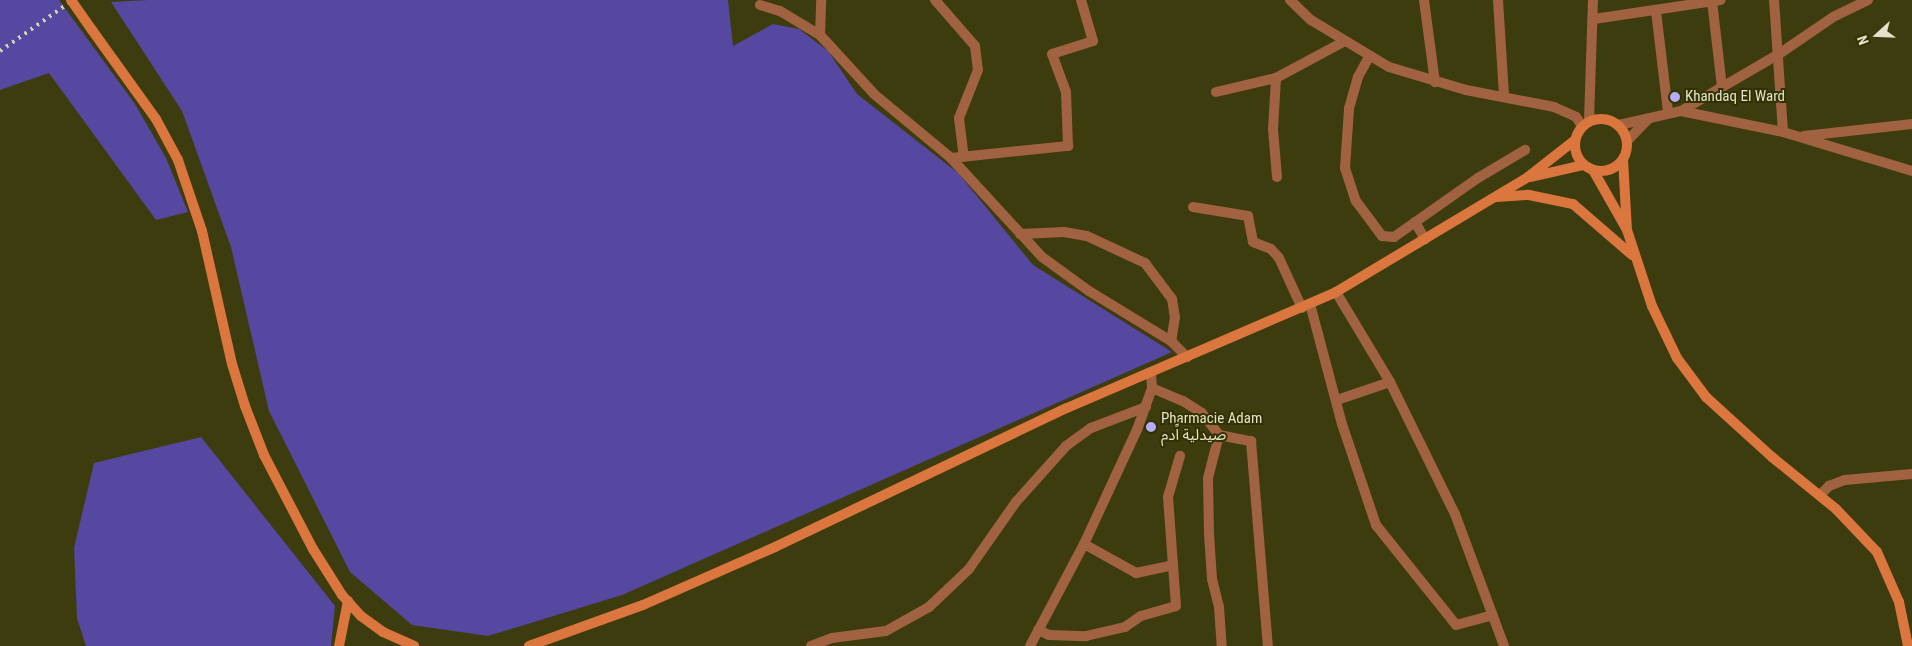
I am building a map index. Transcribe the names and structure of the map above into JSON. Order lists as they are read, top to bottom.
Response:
{
  "places": ["Khandaq El Ward", "Pharmacie Adam صيدلية اًدم"],
  "north": "left"
}
